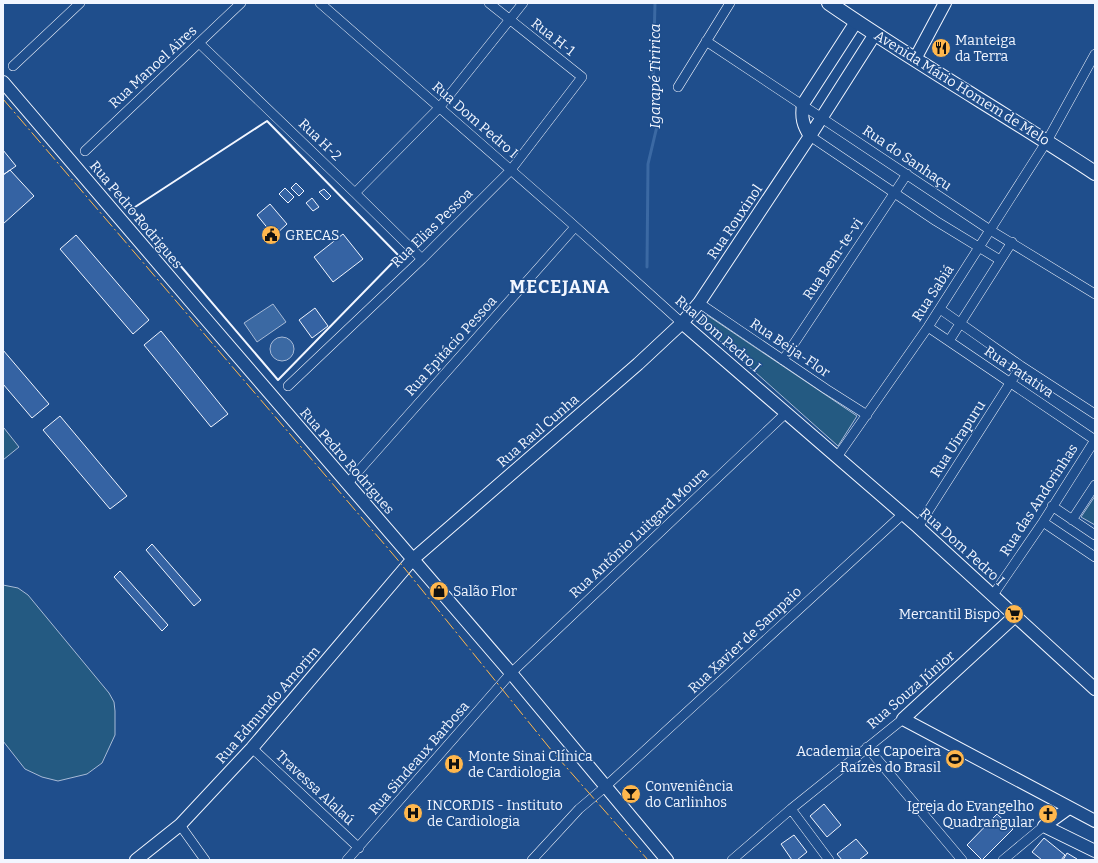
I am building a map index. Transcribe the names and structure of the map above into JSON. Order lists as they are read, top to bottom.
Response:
{
  "streets": {
    "main road": ["Avenida Mário Homem de Melo"],
    "street": [
      "Rua H-1",
      "Rua Manoel Aires",
      "Rua Dom Pedro I",
      "Rua H-2",
      "Rua do Sanhaçu",
      "Rua Pedro Rodrigues",
      "Rua Rouxinol",
      "Rua Elias Pessoa",
      "Rua Bem-te-vi",
      "Rua Sabiá",
      "Rua Epitácio Pessoa",
      "Rua Beija-Flor",
      "Rua Patativa",
      "Rua Raul Cunha",
      "Rua Uirapuru",
      "Rua das Andorinhas",
      "Rua Antônio Luitgard Moura",
      "Rua Xavier de Sampaio",
      "Rua Souza Júnior",
      "Rua Edmundo Amorim",
      "Rua Sindeaux Barbosa",
      "Travessa Alalaú"
    ]
  },
  "crossings": [
    ["Rua H-1", "Rua Elias Pessoa"],
    ["Rua Manoel Aires", "Rua H-2"],
    ["Avenida Mário Homem de Melo", "Rua Rouxinol"],
    ["Avenida Mário Homem de Melo", "Rua Sabiá"],
    ["Rua Dom Pedro I", "Rua Rouxinol"],
    ["Rua Dom Pedro I", "Rua Elias Pessoa"],
    ["Rua Dom Pedro I", "Rua Sabiá"],
    ["Rua Dom Pedro I", "Rua Epitácio Pessoa"],
    ["Rua Dom Pedro I", "Rua Raul Cunha"],
    ["Rua Dom Pedro I", "Rua Uirapuru"],
    ["Rua Dom Pedro I", "Rua das Andorinhas"],
    ["Rua Dom Pedro I", "Rua Antônio Luitgard Moura"],
    ["Rua Dom Pedro I", "Rua Xavier de Sampaio"],
    ["Rua Dom Pedro I", "Rua Souza Júnior"],
    ["Rua H-2", "Rua Elias Pessoa"],
    ["Rua do Sanhaçu", "Rua Rouxinol"],
    ["Rua do Sanhaçu", "Rua Bem-te-vi"],
    ["Rua do Sanhaçu", "Rua Sabiá"],
    ["Rua Pedro Rodrigues", "Rua Epitácio Pessoa"],
    ["Rua Pedro Rodrigues", "Rua Raul Cunha"],
    ["Rua Pedro Rodrigues", "Rua Antônio Luitgard Moura"],
    ["Rua Pedro Rodrigues", "Rua Xavier de Sampaio"],
    ["Rua Pedro Rodrigues", "Rua Edmundo Amorim"],
    ["Rua Pedro Rodrigues", "Rua Sindeaux Barbosa"],
    ["Rua Rouxinol", "Rua Beija-Flor"],
    ["Rua Rouxinol", "Rua Raul Cunha"],
    ["Rua Bem-te-vi", "Rua Beija-Flor"],
    ["Rua Sabiá", "Rua Beija-Flor"],
    ["Rua Sabiá", "Rua Patativa"],
    ["Rua Patativa", "Rua Uirapuru"],
    ["Rua Patativa", "Rua das Andorinhas"],
    ["Rua Raul Cunha", "Rua Edmundo Amorim"],
    ["Rua Antônio Luitgard Moura", "Rua Sindeaux Barbosa"],
    ["Rua Edmundo Amorim", "Travessa Alalaú"],
    ["Rua Sindeaux Barbosa", "Travessa Alalaú"]
  ],
  "districts": ["MECEJANA"],
  "water": ["Igarapé Tiririca"],
  "places": {
    "restaurant": ["Manteiga da Terra"],
    "public building": ["GRECAS"],
    "shop": ["Salão Flor"],
    "supermarket": ["Mercantil Bispo"],
    "sports": ["Academia de Capoeira Raízes do Brasil"],
    "hospital": ["Monte Sinai Clínica de Cardiologia", "INCORDIS - Instituto de Cardiologia"],
    "bar": ["Conveniência do Carlinhos"],
    "church": ["Igreja do Evangelho Quadrangular"]
  }
}
